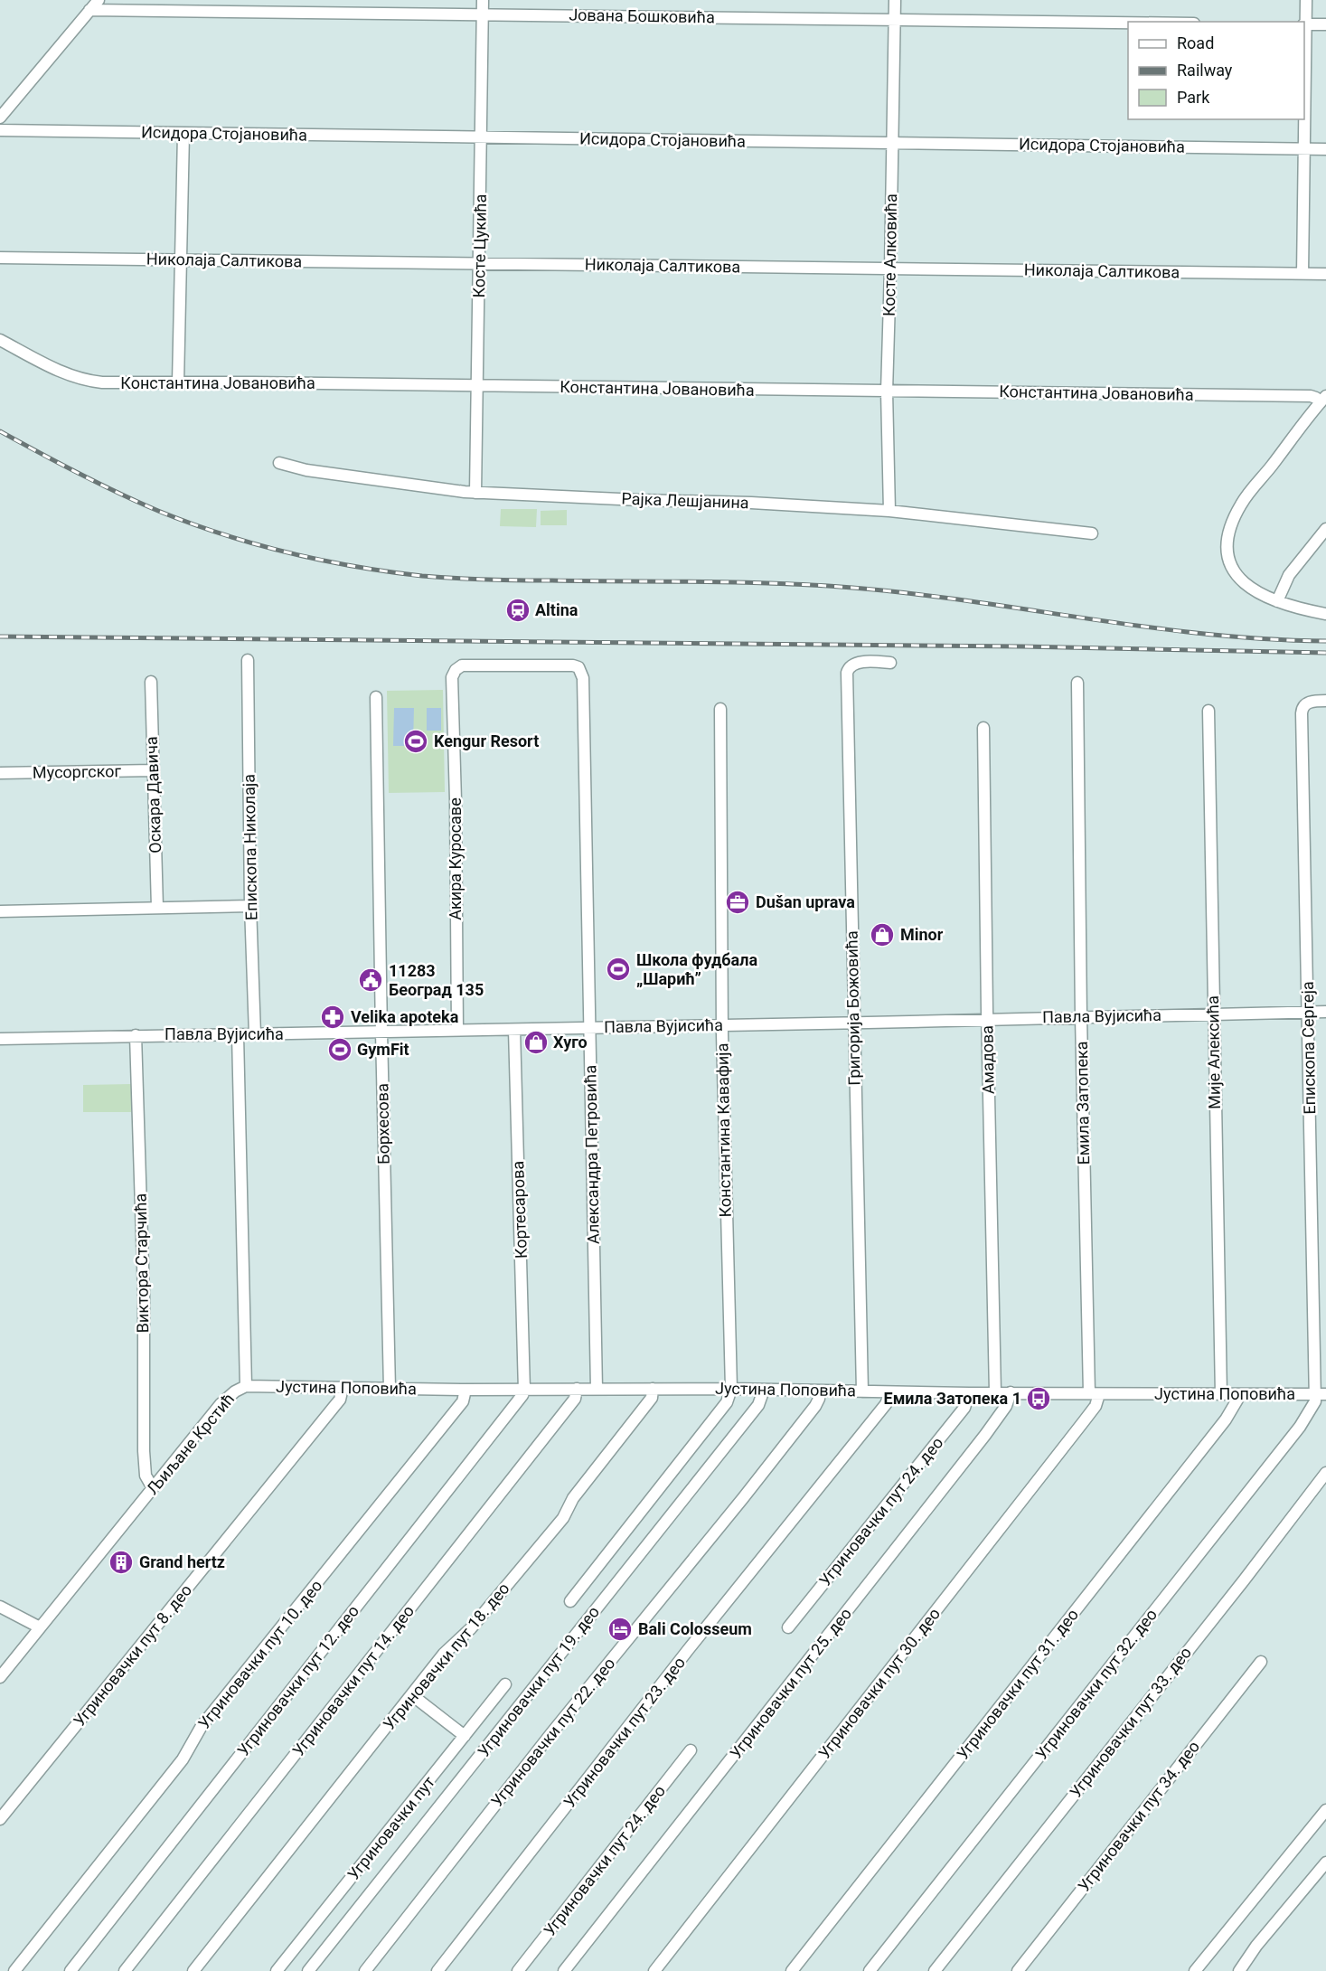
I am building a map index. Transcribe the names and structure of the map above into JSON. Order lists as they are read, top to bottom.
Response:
{
  "streets": {
    "street": [
      "Јована Бошковића",
      "Исидора Стојановића",
      "Косте Цукића",
      "Косте Алковића",
      "Николаја Салтикова",
      "Константина Јовановића",
      "Рајка Лешјанина",
      "Мусоргског",
      "Оскара Давича",
      "Епископа Николаја",
      "Акира Куросаве",
      "Григорија Божовића",
      "Павла Вујисића",
      "Епископа Сергеја",
      "Мије Алексића",
      "Амадова",
      "Емила Затопека",
      "Борхесова",
      "Константина Кавафија",
      "Александра Петровића",
      "Кортесарова",
      "Виктора Старчића",
      "Јустина Поповића",
      "Љиљане Крстић",
      "Угриновачки пут 24. део",
      "Угриновачки пут 10. део",
      "Угриновачки пут 8. део",
      "Угриновачки пут 18. део",
      "Угриновачки пут 12. део",
      "Угриновачки пут 14. део",
      "Угриновачки пут 19. део",
      "Угриновачки пут 25. део",
      "Угриновачки пут 30. део",
      "Угриновачки пут 31. део",
      "Угриновачки пут 32. део",
      "Угриновачки пут 33. део",
      "Угриновачки пут 22. део",
      "Угриновачки пут 23. део",
      "Угриновачки пут 34. део",
      "Угриновачки пут"
    ]
  },
  "crossings": [
    ["Јована Бошковића", "Косте Цукића"],
    ["Јована Бошковића", "Косте Алковића"],
    ["Исидора Стојановића", "Косте Цукића"],
    ["Исидора Стојановића", "Косте Алковића"],
    ["Косте Цукића", "Николаја Салтикова"],
    ["Косте Цукића", "Константина Јовановића"],
    ["Косте Цукића", "Рајка Лешјанина"],
    ["Косте Алковића", "Николаја Салтикова"],
    ["Косте Алковића", "Константина Јовановића"],
    ["Косте Алковића", "Рајка Лешјанина"],
    ["Мусоргског", "Оскара Давича"],
    ["Епископа Николаја", "Павла Вујисића"],
    ["Акира Куросаве", "Павла Вујисића"],
    ["Акира Куросаве", "Александра Петровића"],
    ["Григорија Божовића", "Павла Вујисића"],
    ["Григорија Божовића", "Јустина Поповића"],
    ["Павла Вујисића", "Епископа Сергеја"],
    ["Павла Вујисића", "Мије Алексића"],
    ["Павла Вујисића", "Амадова"],
    ["Павла Вујисића", "Емила Затопека"],
    ["Павла Вујисића", "Борхесова"],
    ["Павла Вујисића", "Константина Кавафија"],
    ["Павла Вујисића", "Александра Петровића"],
    ["Павла Вујисића", "Кортесарова"],
    ["Павла Вујисића", "Виктора Старчића"],
    ["Павла Вујисића", "Љиљане Крстић"],
    ["Епископа Сергеја", "Јустина Поповића"],
    ["Епископа Сергеја", "Угриновачки пут 32. део"],
    ["Мије Алексића", "Јустина Поповића"],
    ["Амадова", "Јустина Поповића"],
    ["Емила Затопека", "Јустина Поповића"],
    ["Емила Затопека", "Угриновачки пут 30. део"],
    ["Борхесова", "Јустина Поповића"],
    ["Константина Кавафија", "Јустина Поповића"],
    ["Александра Петровића", "Јустина Поповића"],
    ["Кортесарова", "Јустина Поповића"],
    ["Кортесарова", "Угриновачки пут 12. део"],
    ["Виктора Старчића", "Љиљане Крстић"],
    ["Јустина Поповића", "Љиљане Крстић"],
    ["Јустина Поповића", "Угриновачки пут 24. део"],
    ["Јустина Поповића", "Угриновачки пут 10. део"],
    ["Јустина Поповића", "Угриновачки пут 8. део"],
    ["Јустина Поповића", "Угриновачки пут 18. део"],
    ["Јустина Поповића", "Угриновачки пут 12. део"],
    ["Јустина Поповића", "Угриновачки пут 14. део"],
    ["Јустина Поповића", "Угриновачки пут 19. део"],
    ["Јустина Поповића", "Угриновачки пут 25. део"],
    ["Јустина Поповића", "Угриновачки пут 30. део"],
    ["Јустина Поповића", "Угриновачки пут 31. део"],
    ["Јустина Поповића", "Угриновачки пут 32. део"],
    ["Јустина Поповића", "Угриновачки пут 22. део"],
    ["Јустина Поповића", "Угриновачки пут 23. део"]
  ],
  "places": {
    "station": ["Altina"],
    "sports": ["Kengur Resort", "Школа фудбала „Шарић”", "GymFit"],
    "office": ["Dušan uprava"],
    "shop": ["Minor", "Хуго"],
    "public building": ["11283 Београд 135"],
    "pharmacy": ["Velika apoteka"],
    "bus stop": ["Емила Затопека 1"],
    "building": ["Grand hertz"],
    "hotel": ["Bali Colosseum"]
  },
  "legend": ["Road", "Railway", "Park"]
}
